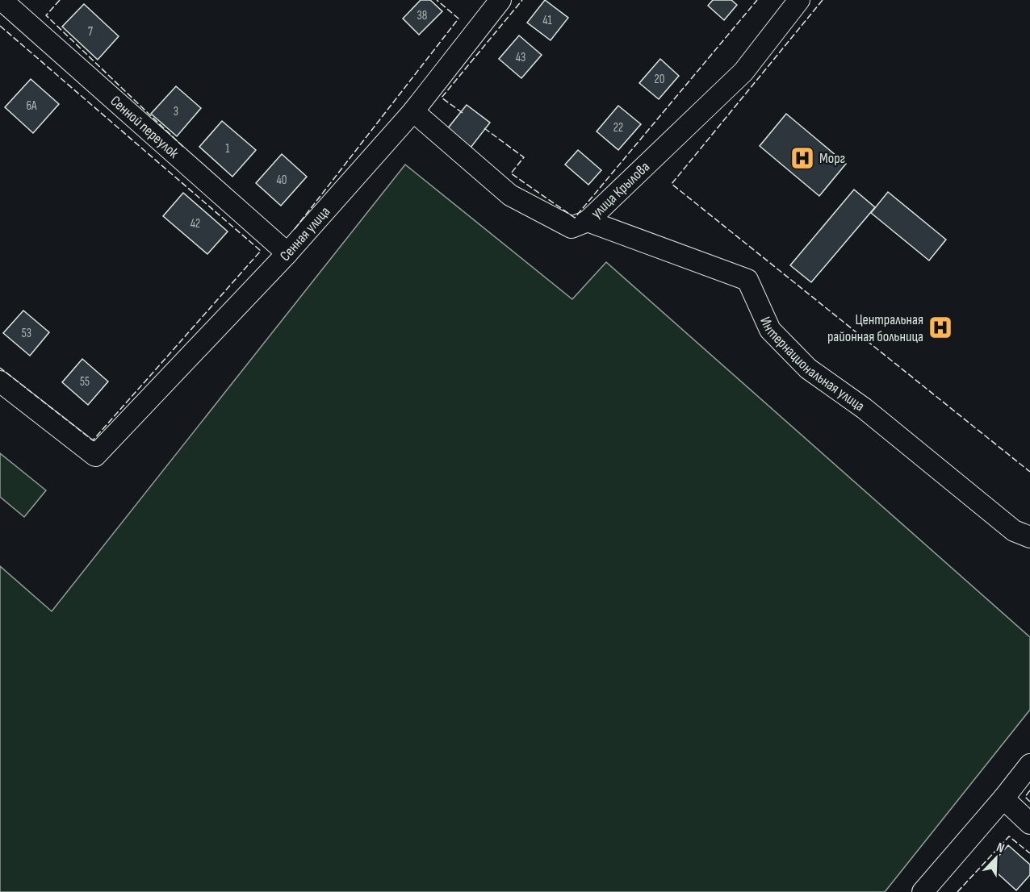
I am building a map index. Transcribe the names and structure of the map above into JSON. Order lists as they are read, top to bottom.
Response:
{
  "streets": {
    "street": [
      "Сенной переулок",
      "улица Крылова",
      "Сенная улица",
      "Интернациональная улица"
    ]
  },
  "crossings": [
    ["Сенной переулок", "Сенная улица"],
    ["улица Крылова", "Сенная улица"],
    ["улица Крылова", "Интернациональная улица"]
  ],
  "places": {
    "hospital": ["Морг", "Центральная районная больница"]
  },
  "house_numbers": [
    "38",
    "41",
    "7",
    "43",
    "20",
    "6А",
    "3",
    "22",
    "1",
    "40",
    "42",
    "53",
    "55"
  ],
  "north": "top right"
}
